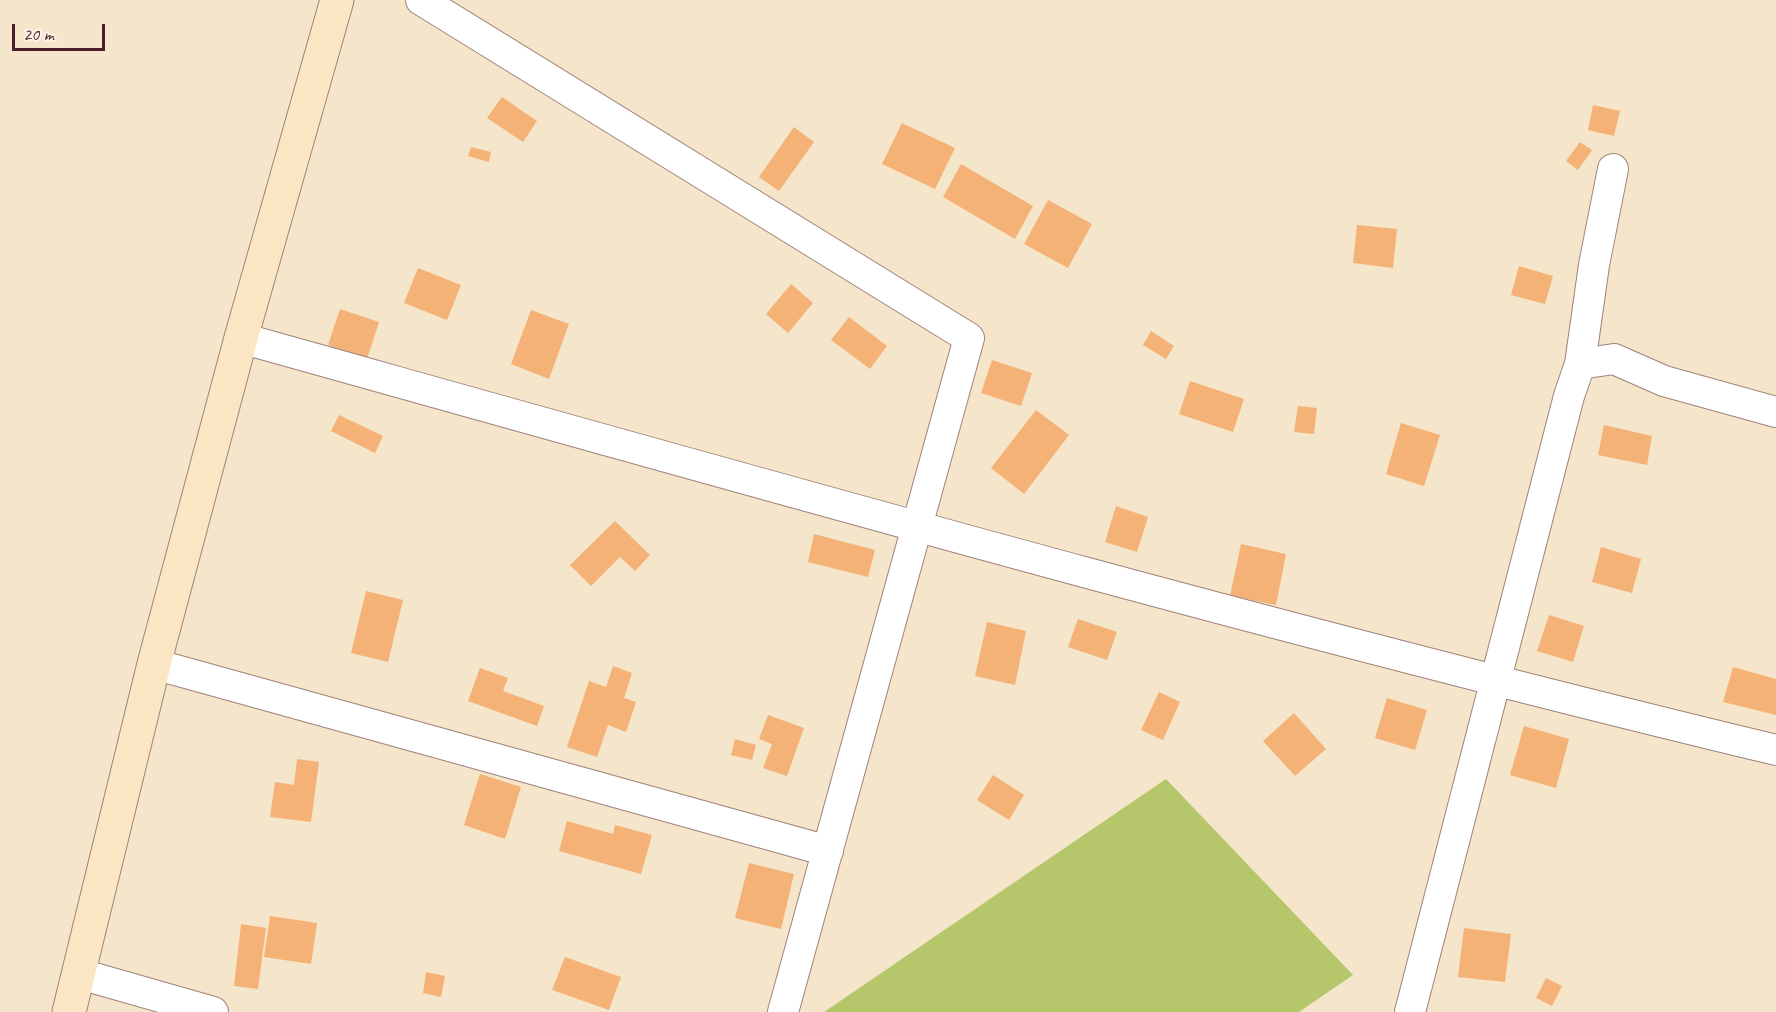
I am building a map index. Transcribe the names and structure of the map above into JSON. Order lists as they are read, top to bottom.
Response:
{
  "scale_bar": "20 m"
}
